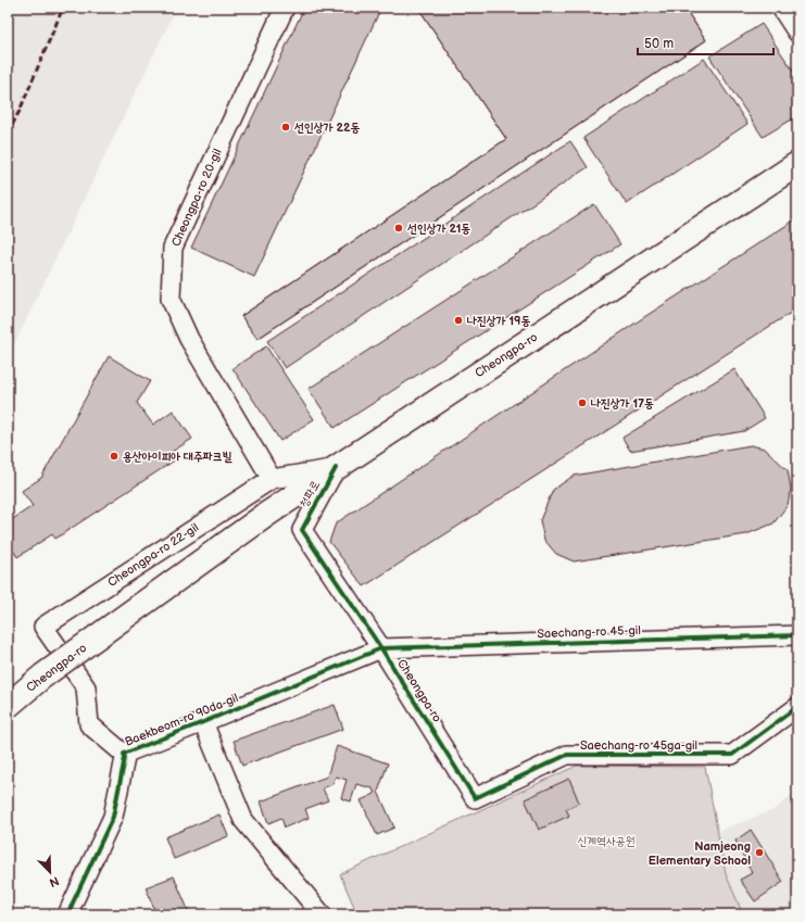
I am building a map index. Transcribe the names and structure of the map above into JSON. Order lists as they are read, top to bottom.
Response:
{
  "streets": {
    "main road": ["Cheongpa-ro"],
    "street": [
      "Cheongpa-ro 20-gil",
      "청파로",
      "Cheongpa-ro 22-gil",
      "Saechang-ro 45-gil",
      "Baekbeom-ro 90da-gil",
      "Saechang-ro 45ga-gil"
    ]
  },
  "crossings": [
    ["Cheongpa-ro 20-gil", "Cheongpa-ro 22-gil"],
    ["Cheongpa-ro", "청파로"],
    ["Cheongpa-ro", "Cheongpa-ro 22-gil"],
    ["Cheongpa-ro", "Saechang-ro 45-gil"],
    ["Cheongpa-ro", "Baekbeom-ro 90da-gil"],
    ["Cheongpa-ro", "Saechang-ro 45ga-gil"],
    ["청파로", "Cheongpa-ro 22-gil"],
    ["Cheongpa-ro 22-gil", "Baekbeom-ro 90da-gil"],
    ["Saechang-ro 45-gil", "Baekbeom-ro 90da-gil"]
  ],
  "parks": ["신계역사공원"],
  "places": [
    "선인상가 22동",
    "선인상가 21동",
    "나진상가 19동",
    "나진상가 17동",
    "용산아이피아 대주파크빌",
    "Namjeong Elementary School"
  ],
  "scale_bar": "50 m",
  "north": "bottom right"
}
